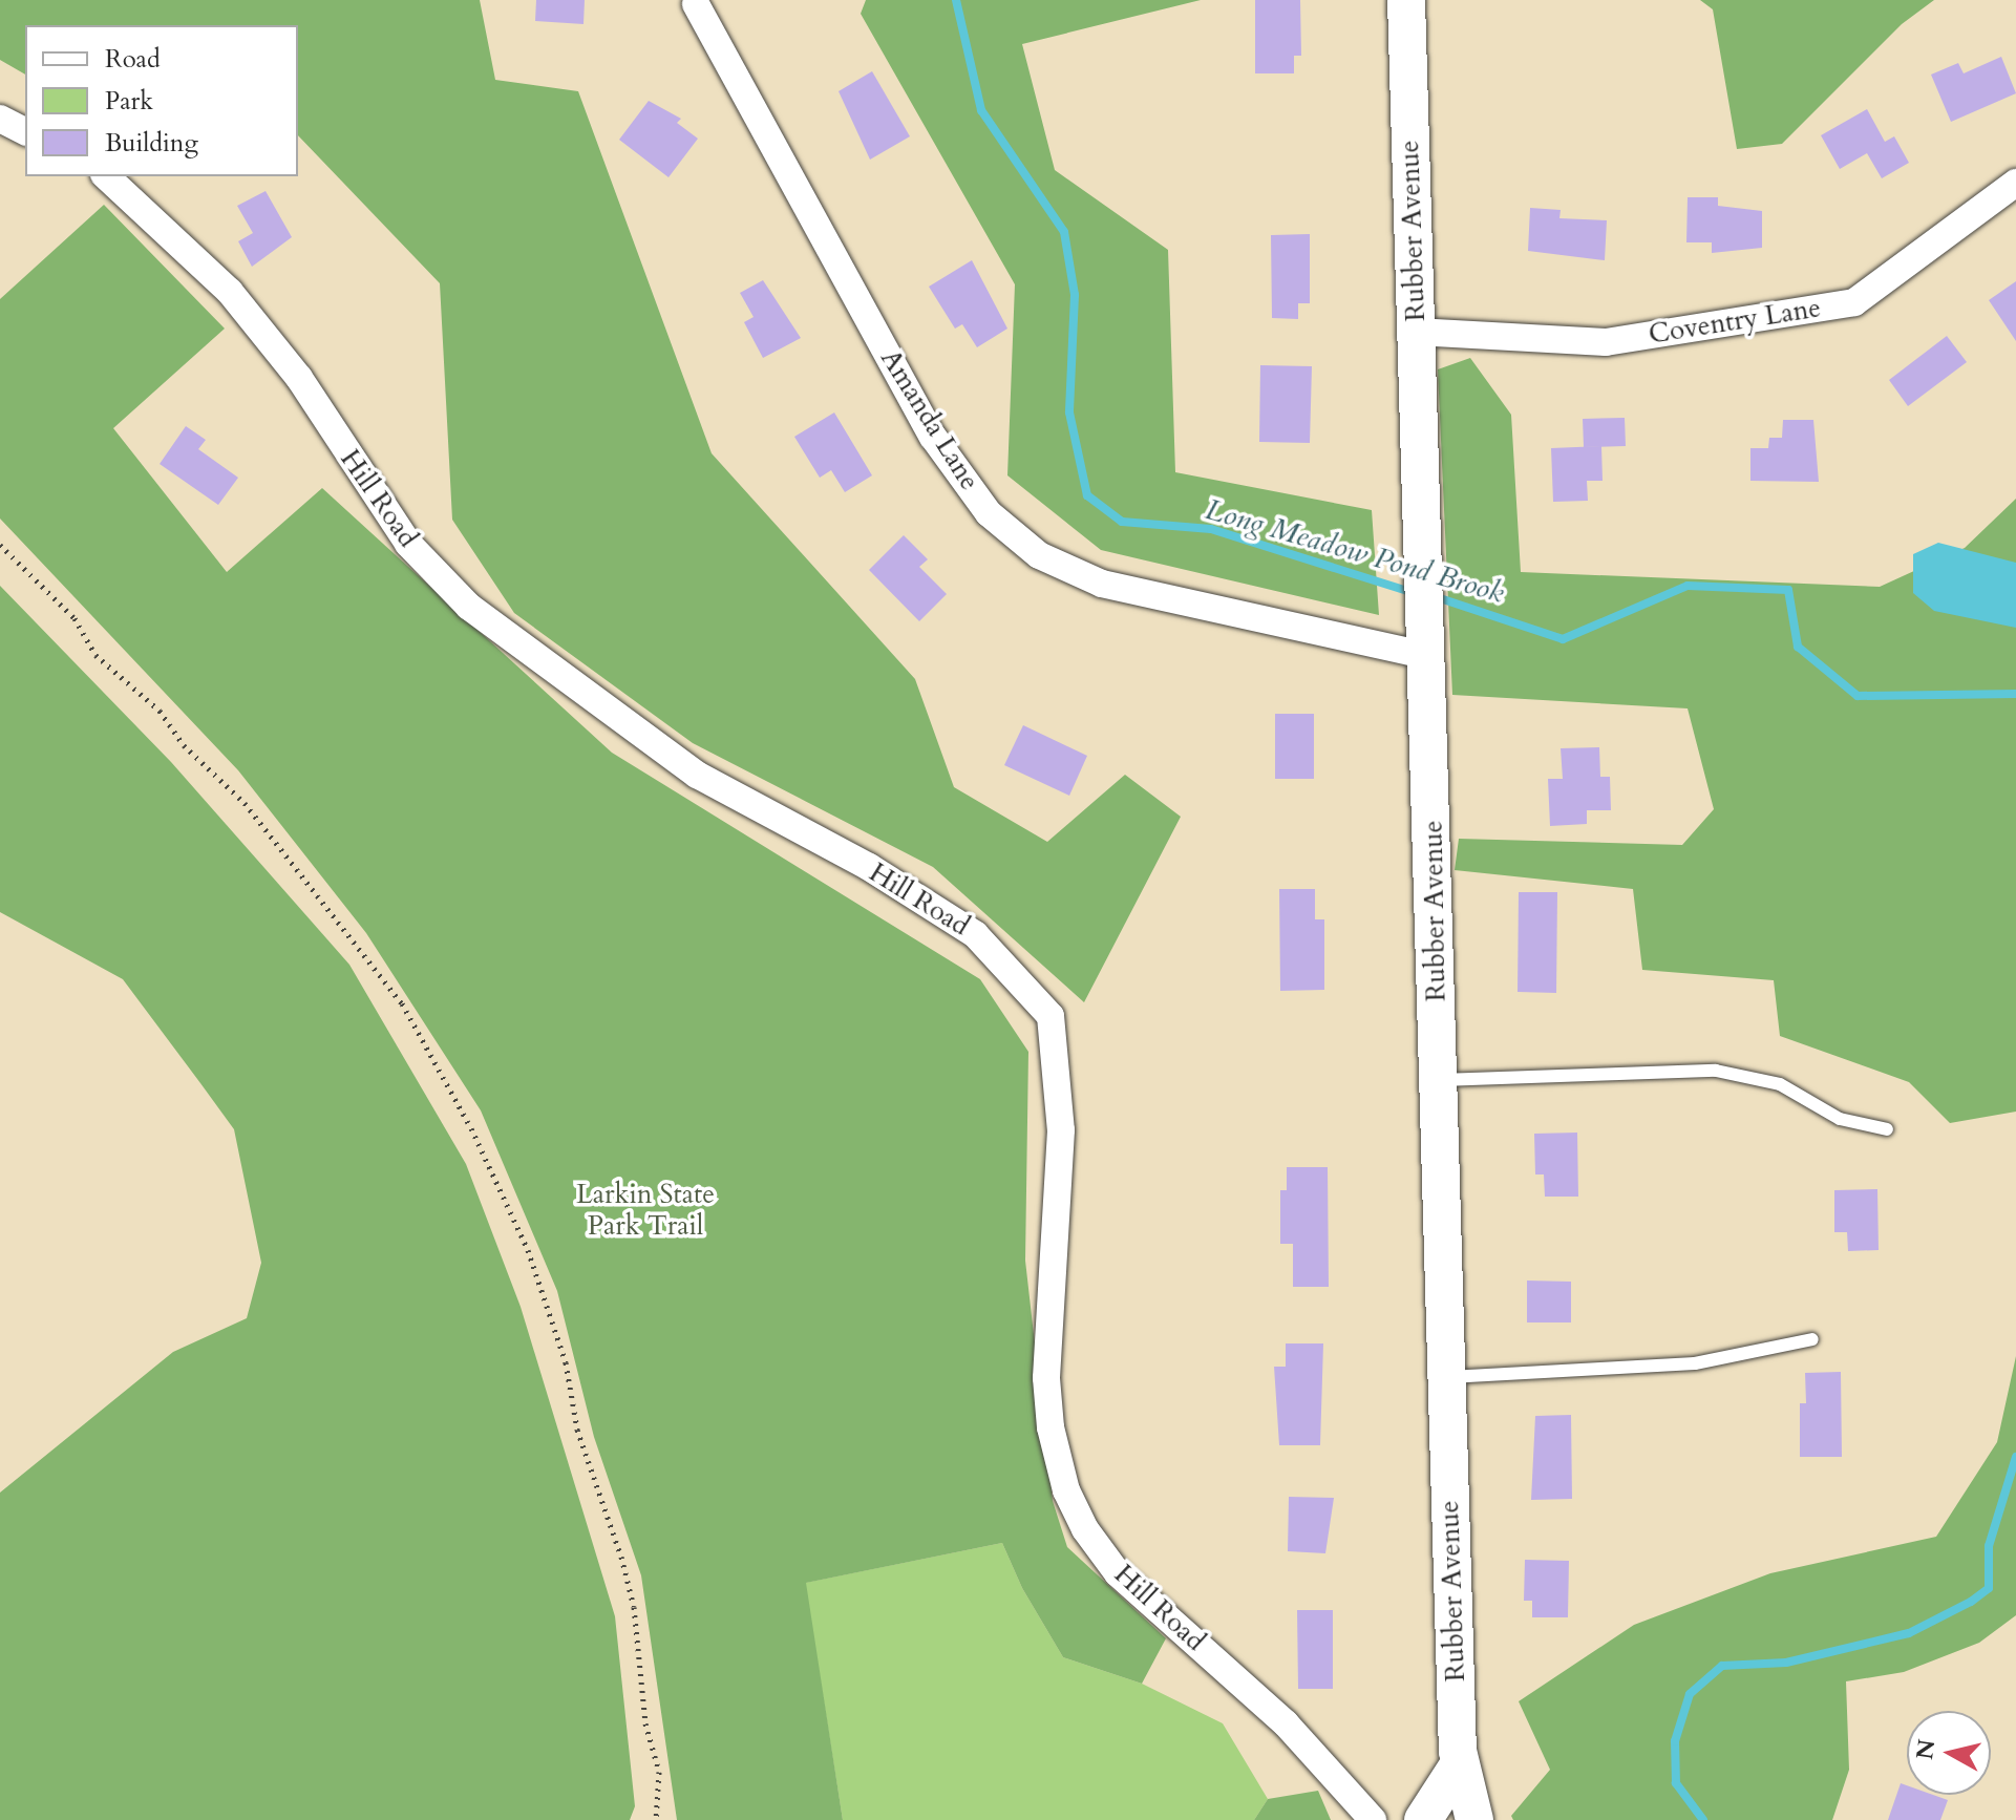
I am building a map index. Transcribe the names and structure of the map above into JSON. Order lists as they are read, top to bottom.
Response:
{
  "streets": {
    "street": [
      "Rubber Avenue",
      "Coventry Lane",
      "Amanda Lane",
      "Hill Road"
    ]
  },
  "crossings": [
    ["Rubber Avenue", "Coventry Lane"],
    ["Rubber Avenue", "Amanda Lane"]
  ],
  "water": ["Long Meadow Pond Brook"],
  "parks": ["Larkin State Park Trail"],
  "legend": ["Road", "Park", "Building"],
  "north": "left"
}
